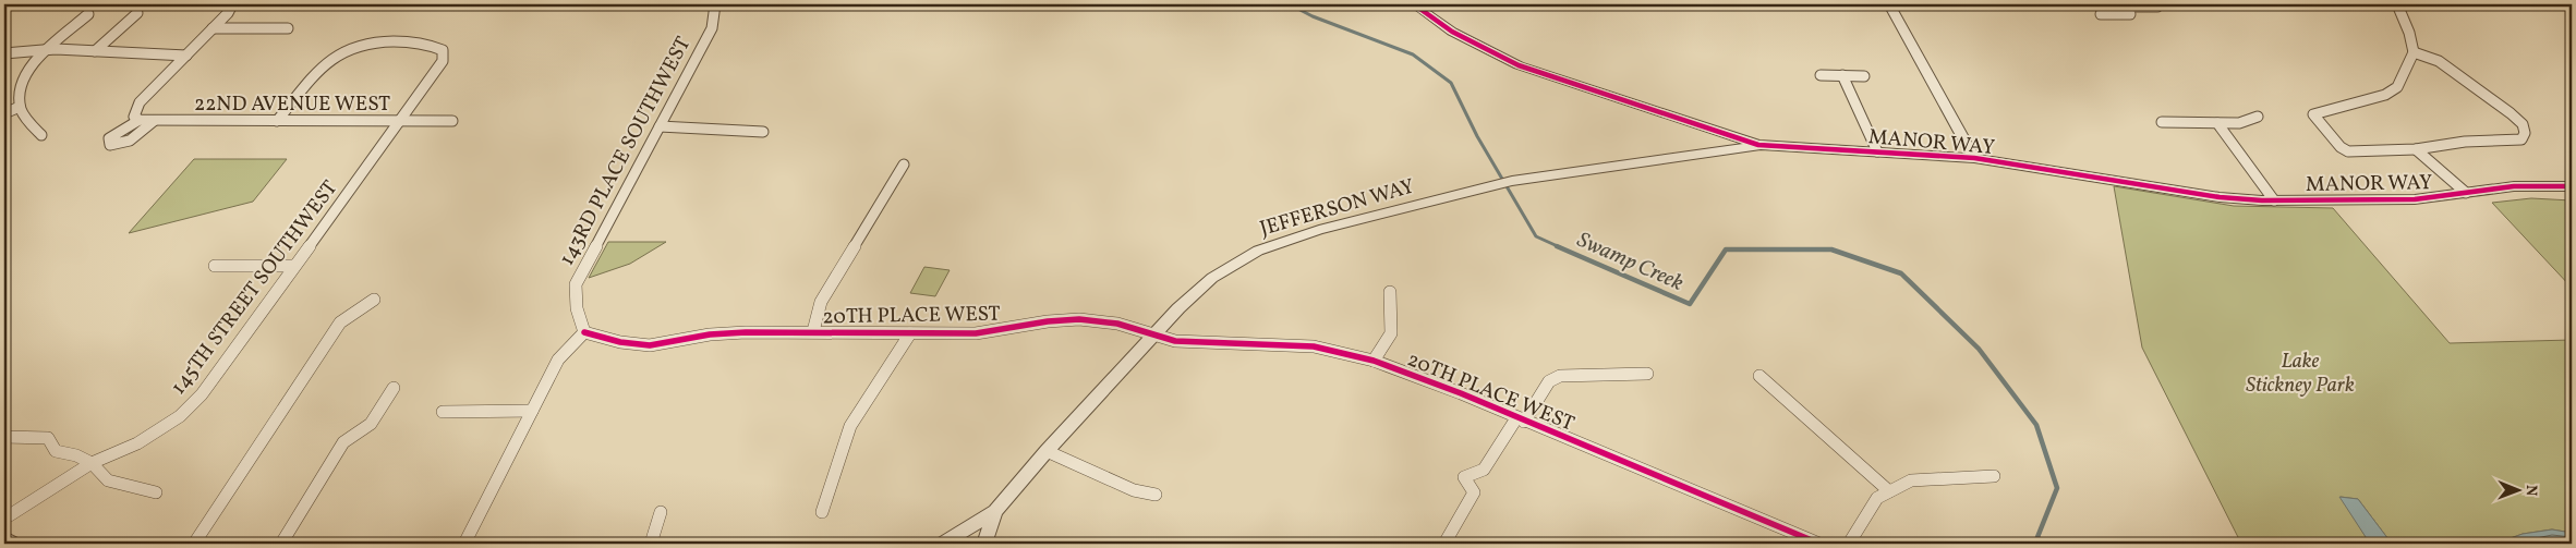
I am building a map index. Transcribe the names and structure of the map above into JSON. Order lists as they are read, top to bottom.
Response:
{
  "streets": {
    "street": [
      "22ND AVENUE WEST",
      "MANOR WAY",
      "143RD PLACE SOUTHWEST",
      "JEFFERSON WAY",
      "145TH STREET SOUTHWEST",
      "20TH PLACE WEST"
    ]
  },
  "crossings": [
    ["22ND AVENUE WEST", "145TH STREET SOUTHWEST"],
    ["MANOR WAY", "JEFFERSON WAY"],
    ["143RD PLACE SOUTHWEST", "20TH PLACE WEST"],
    ["JEFFERSON WAY", "20TH PLACE WEST"]
  ],
  "water": ["Swamp Creek"],
  "parks": ["Lake Stickney Park"],
  "north": "right"
}
